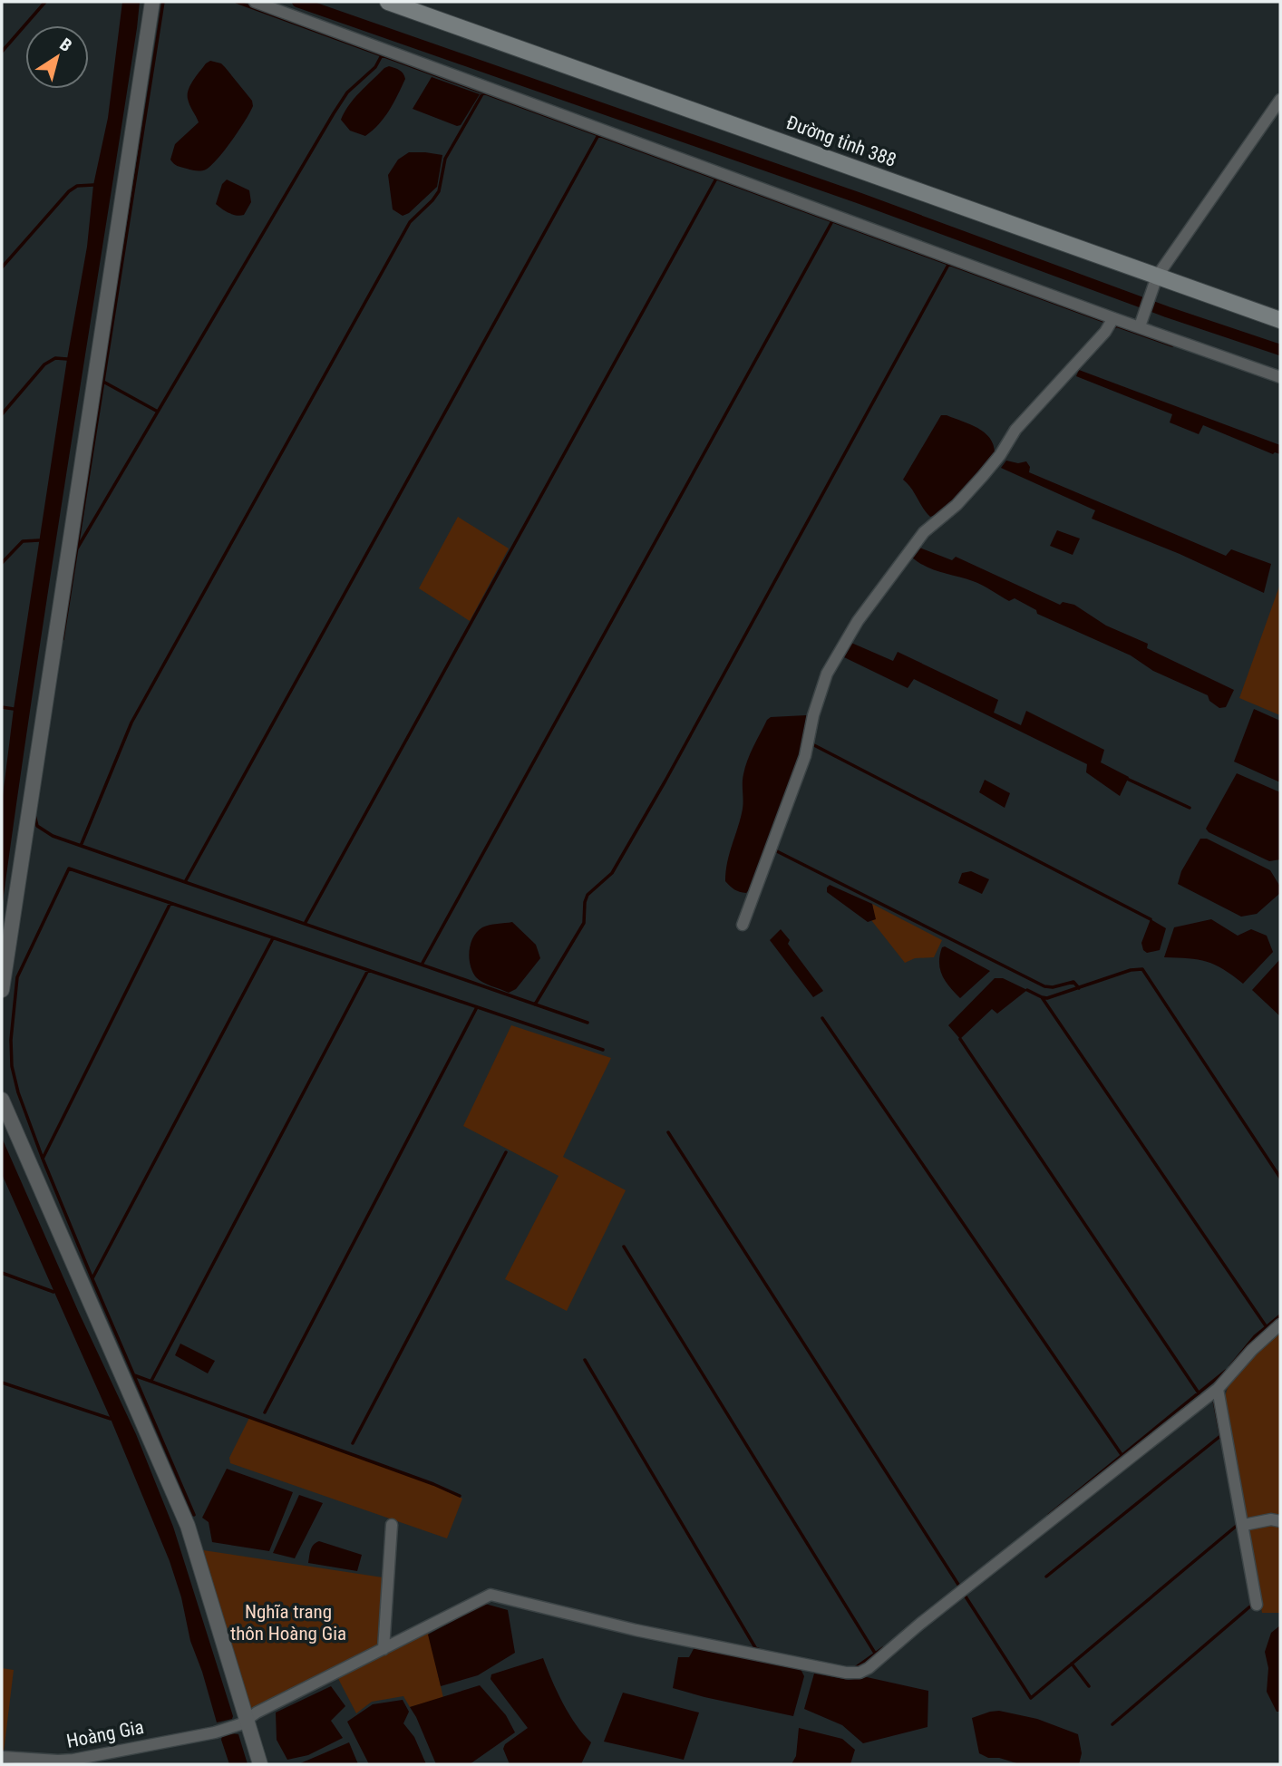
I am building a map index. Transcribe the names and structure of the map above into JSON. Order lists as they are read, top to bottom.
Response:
{
  "streets": {
    "main road": ["Đường tỉnh 388"],
    "street": ["Hoàng Gia"]
  },
  "parks": ["Nghĩa trang thôn Hoàng Gia"],
  "north": "top right"
}
